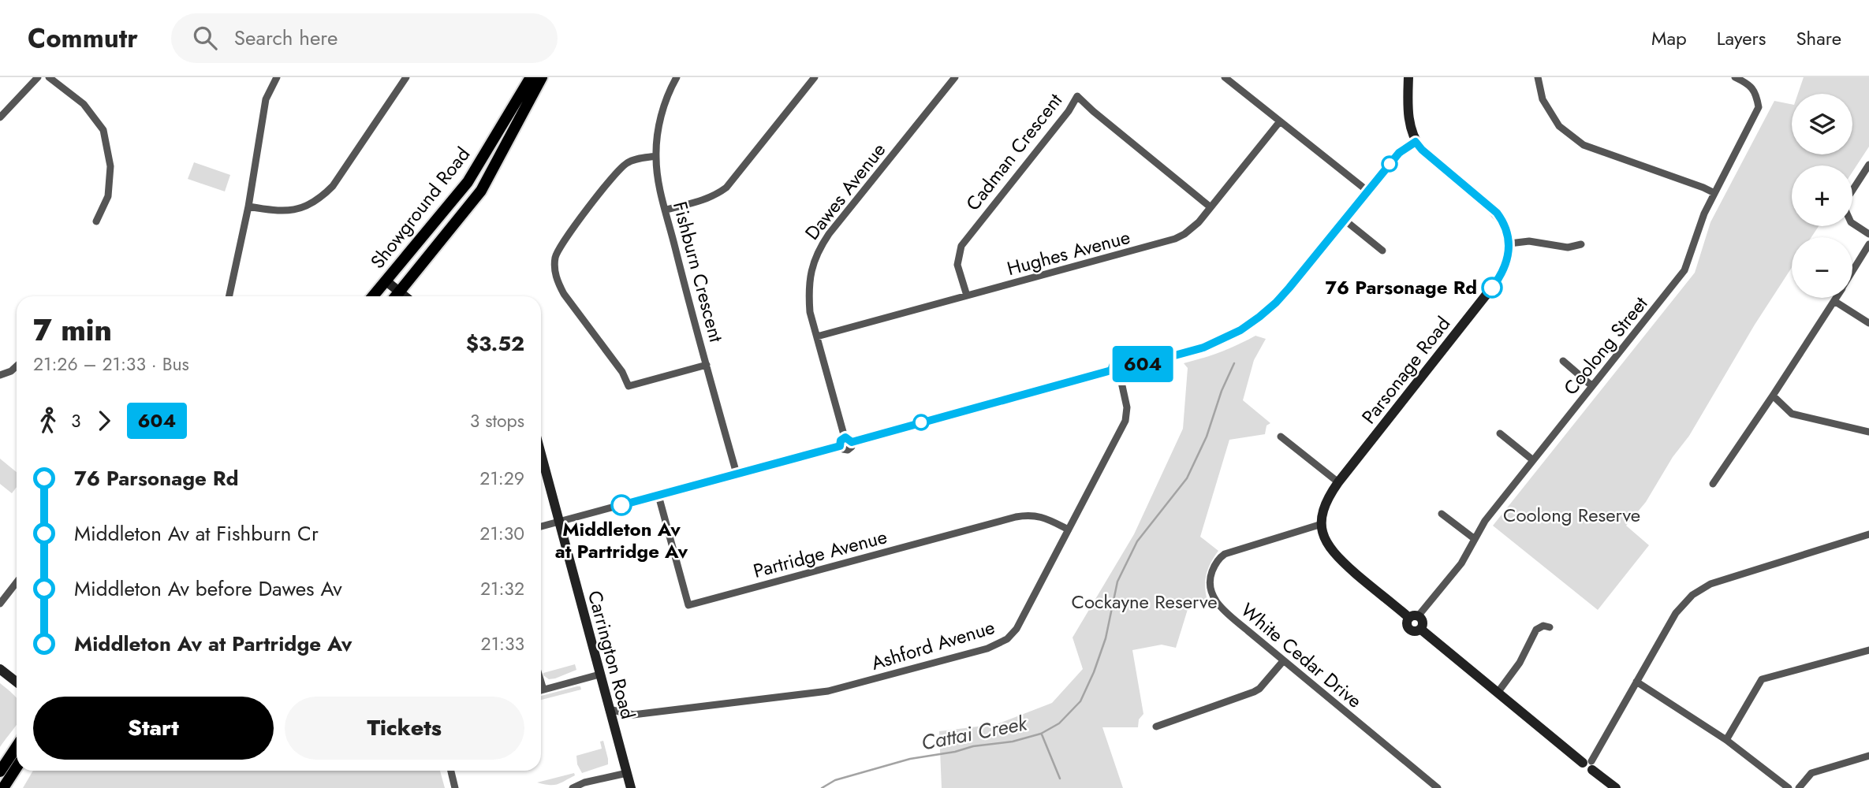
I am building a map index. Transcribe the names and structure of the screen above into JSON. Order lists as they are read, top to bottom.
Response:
{
  "streets": {
    "main road": ["Showground Road"],
    "street": [
      "Cadman Crescent",
      "Dawes Avenue",
      "Hughes Avenue",
      "Fishburn Crescent",
      "Coolong Street",
      "Parsonage Road",
      "Partridge Avenue",
      "Ashford Avenue",
      "Carrington Road",
      "White Cedar Drive"
    ]
  },
  "crossings": [
    ["Cadman Crescent", "Hughes Avenue"],
    ["Dawes Avenue", "Hughes Avenue"],
    ["Parsonage Road", "White Cedar Drive"],
    ["Partridge Avenue", "Ashford Avenue"],
    ["Ashford Avenue", "Carrington Road"]
  ],
  "water": ["Cattai Creek"],
  "parks": ["Coolong Reserve", "Cockayne Reserve"],
  "places": ["76 Parsonage Rd", "Middleton Av at Partridge Av"],
  "lines": ["bus line 604"],
  "page": {
    "header": "Commutr",
    "search": "Search here",
    "nav": ["Map", "Layers", "Share"],
    "on_map": "604",
    "map_buttons": ["+", "−"],
    "heading": ["7 min", "21:26 – 21:33 · Bus", "$3.52"],
    "legs": ["3", "604", "3 stops"],
    "list": [
      {
        "name": "76 Parsonage Rd",
        "value": "21:29"
      },
      {
        "name": "Middleton Av at Fishburn Cr",
        "value": "21:30"
      },
      {
        "name": "Middleton Av before Dawes Av",
        "value": "21:32"
      },
      {
        "name": "Middleton Av at Partridge Av",
        "value": "21:33"
      }
    ],
    "buttons": ["Start", "Tickets"]
  }
}
